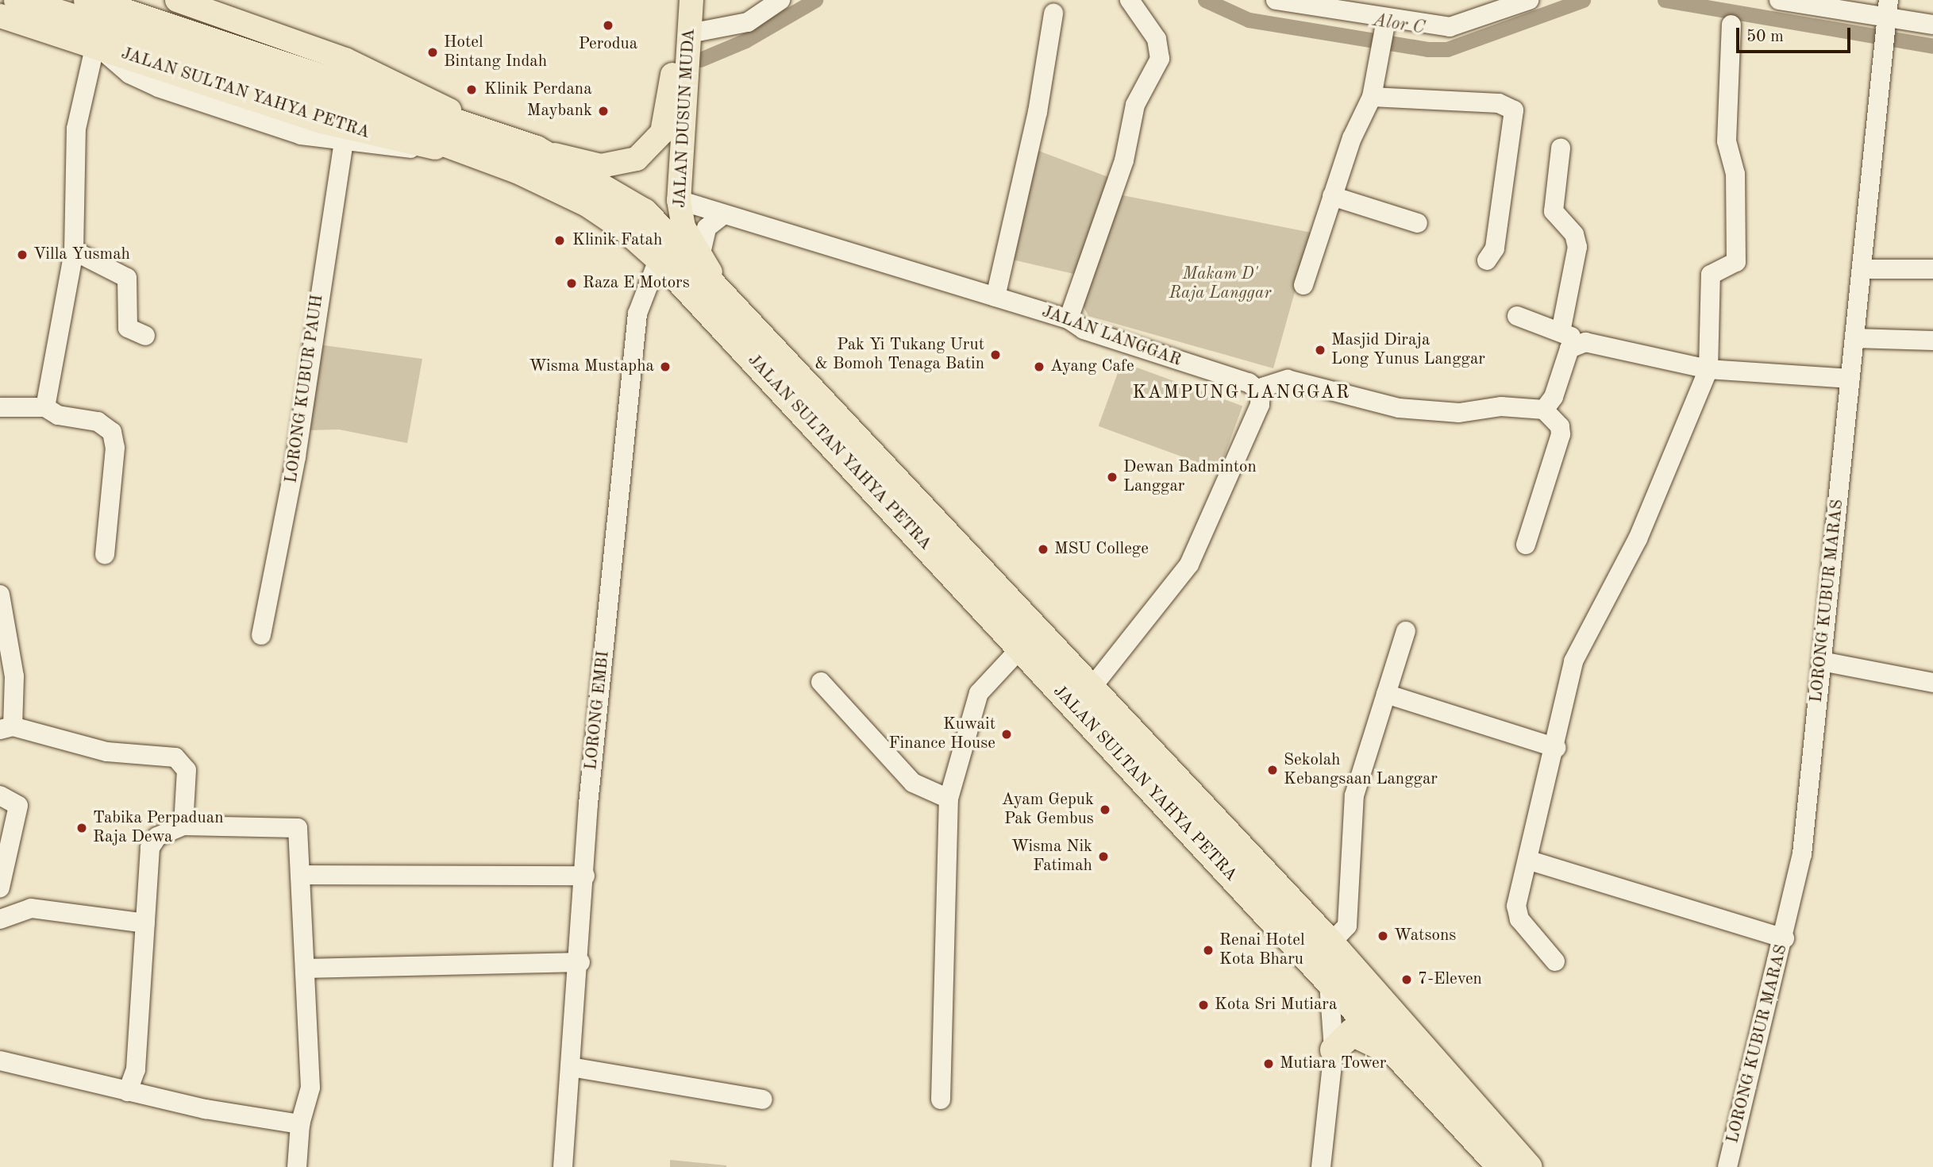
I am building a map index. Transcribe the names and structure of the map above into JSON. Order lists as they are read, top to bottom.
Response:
{
  "streets": {
    "highway": ["JALAN SULTAN YAHYA PETRA"],
    "main road": ["JALAN DUSUN MUDA"],
    "street": [
      "JALAN LANGGAR",
      "LORONG KUBUR PAUH",
      "LORONG KUBUR MARAS",
      "LORONG EMBI"
    ]
  },
  "crossings": [
    ["JALAN SULTAN YAHYA PETRA", "JALAN DUSUN MUDA"],
    ["JALAN SULTAN YAHYA PETRA", "LORONG EMBI"],
    ["JALAN DUSUN MUDA", "JALAN LANGGAR"]
  ],
  "districts": ["KAMPUNG LANGGAR"],
  "water": ["Alor C"],
  "parks": ["Makam D' Raja Langgar"],
  "places": [
    "Perodua",
    "Hotel Bintang Indah",
    "Klinik Perdana",
    "Maybank",
    "Klinik Fatah",
    "Villa Yusmah",
    "Raza E Motors",
    "Masjid Diraja Long Yunus Langgar",
    "Pak Yi Tukang Urut & Bomoh Tenaga Batin",
    "Wisma Mustapha",
    "Ayang Cafe",
    "Dewan Badminton Langgar",
    "MSU College",
    "Kuwait Finance House",
    "Sekolah Kebangsaan Langgar",
    "Ayam Gepuk Pak Gembus",
    "Tabika Perpaduan Raja Dewa",
    "Wisma Nik Fatimah",
    "Watsons",
    "Renai Hotel Kota Bharu",
    "7-Eleven",
    "Kota Sri Mutiara",
    "Mutiara Tower"
  ],
  "scale_bar": "50 m"
}
